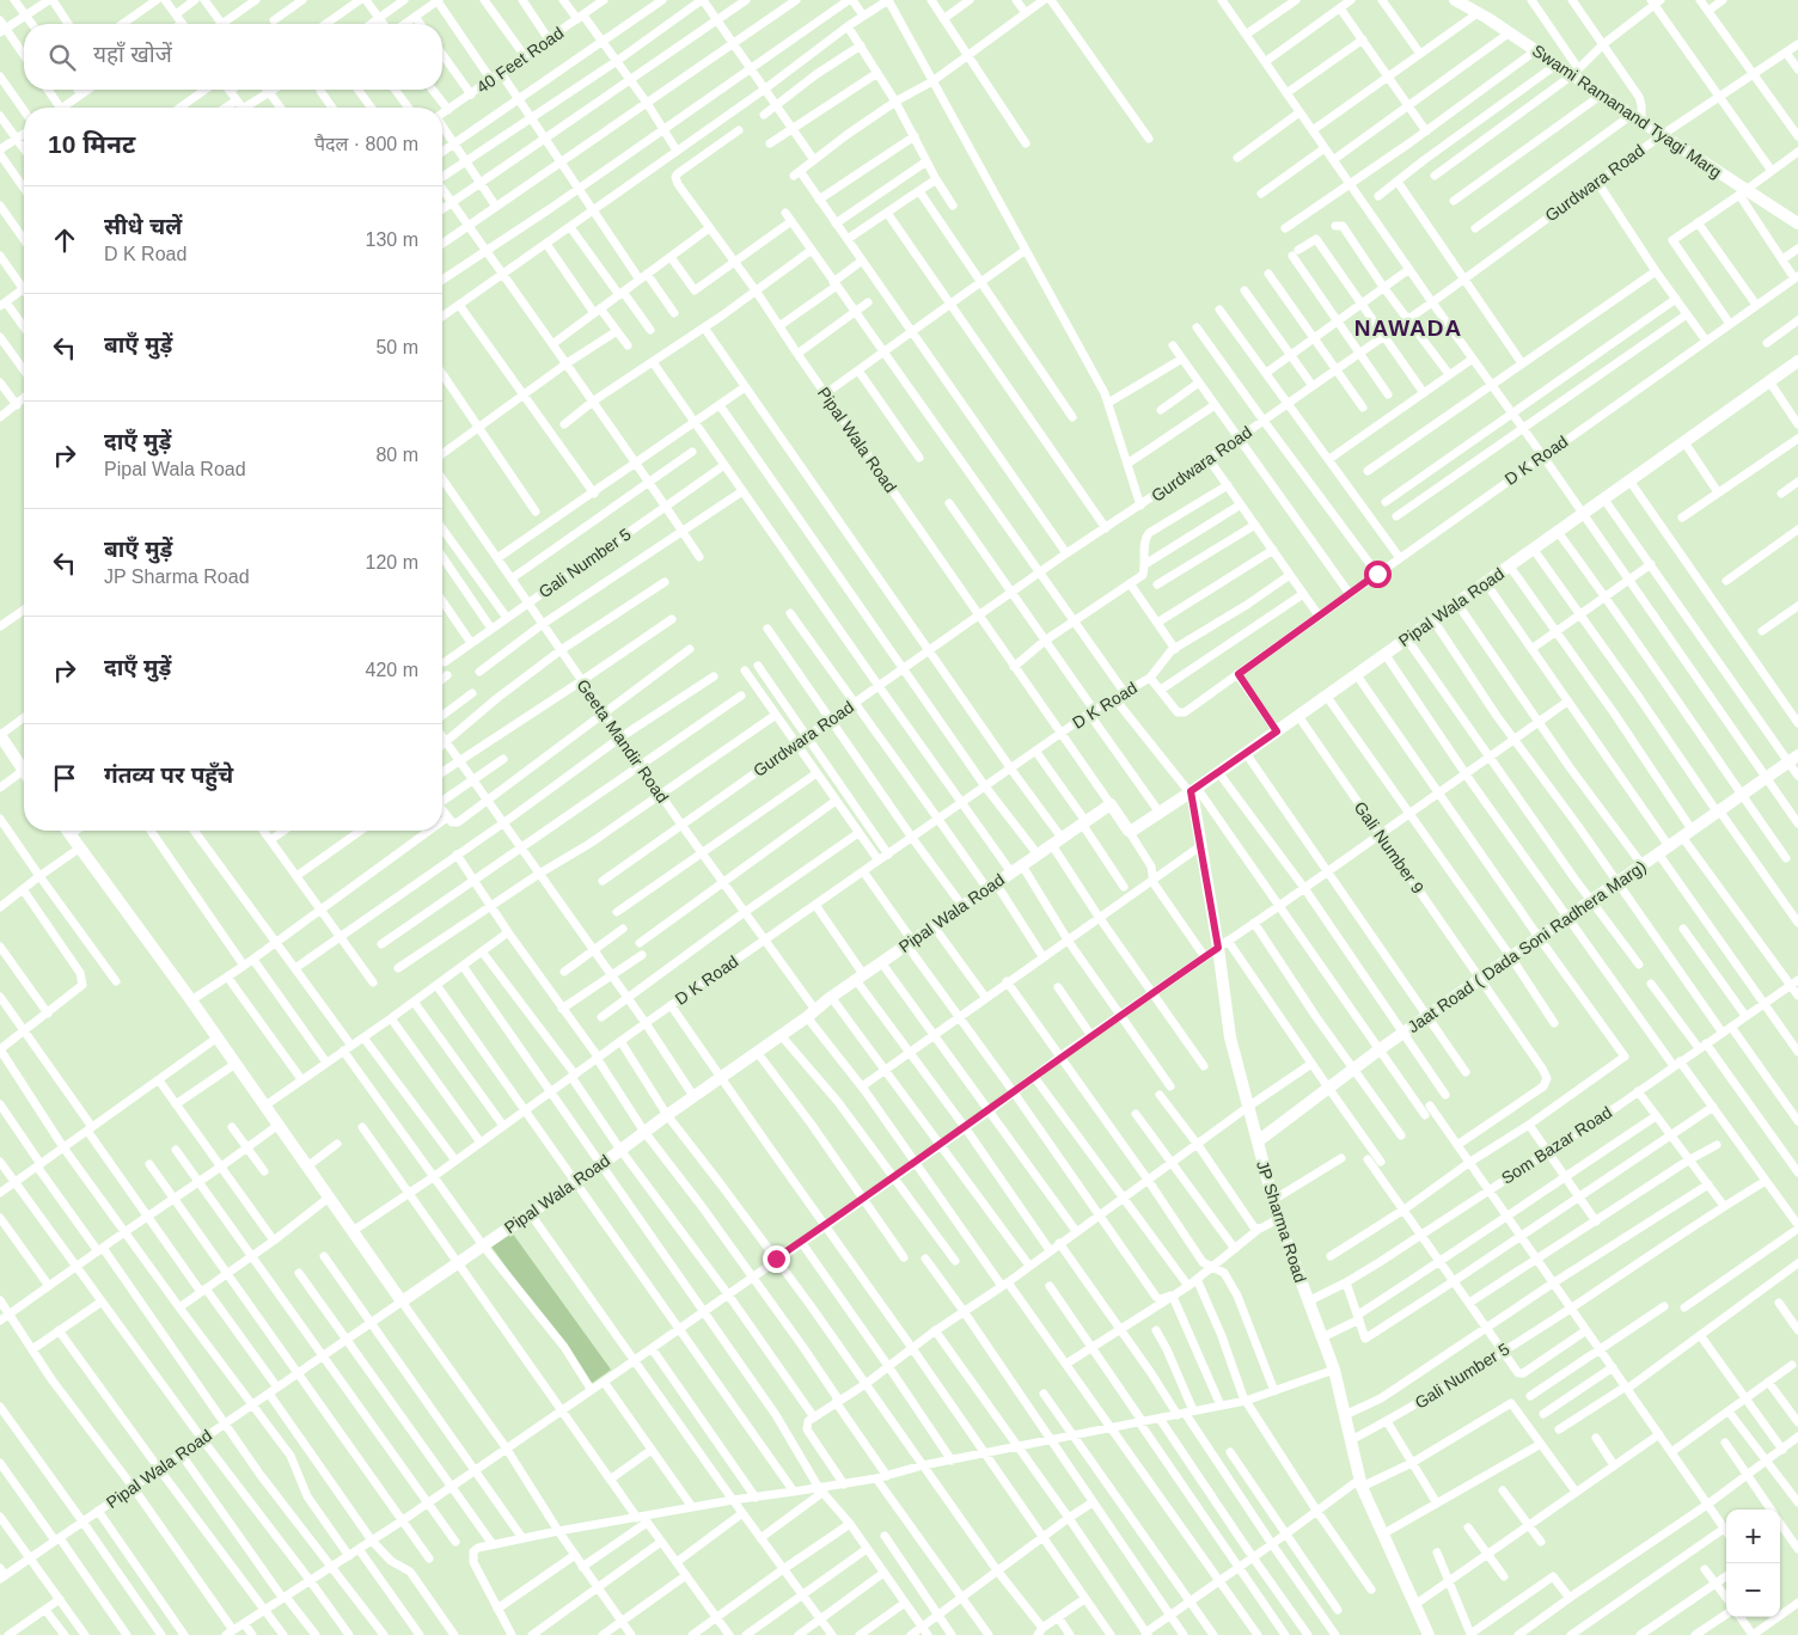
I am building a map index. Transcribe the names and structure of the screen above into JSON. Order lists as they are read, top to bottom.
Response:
{
  "streets": {
    "street": [
      "40 Feet Road",
      "Swami Ramanand Tyagi Marg",
      "Gurdwara Road",
      "Pipal Wala Road",
      "D K Road",
      "Gali Number 5",
      "Geeta Mandir Road",
      "Gali Number 9",
      "Jaat Road ( Dada Soni Radhera Marg)",
      "Som Bazar Road",
      "JP Sharma Road"
    ]
  },
  "crossings": [
    ["Swami Ramanand Tyagi Marg", "Gurdwara Road"],
    ["Gurdwara Road", "Pipal Wala Road"],
    ["Gurdwara Road", "Geeta Mandir Road"],
    ["Pipal Wala Road", "D K Road"],
    ["Pipal Wala Road", "Geeta Mandir Road"],
    ["Pipal Wala Road", "Gali Number 9"],
    ["Pipal Wala Road", "JP Sharma Road"],
    ["D K Road", "Geeta Mandir Road"],
    ["Gali Number 5", "Geeta Mandir Road"],
    ["Gali Number 5", "JP Sharma Road"],
    ["Gali Number 9", "Jaat Road ( Dada Soni Radhera Marg)"],
    ["Jaat Road ( Dada Soni Radhera Marg)", "JP Sharma Road"],
    ["Som Bazar Road", "JP Sharma Road"]
  ],
  "districts": ["NAWADA"],
  "page": {
    "search": "यहाँ खोजें",
    "heading": ["10 मिनट", "पैदल · 800 m"],
    "list": [
      ["सीधे चलें", "D K Road", "130 m"],
      ["बाएँ मुड़ें", "50 m"],
      ["दाएँ मुड़ें", "Pipal Wala Road", "80 m"],
      ["बाएँ मुड़ें", "JP Sharma Road", "120 m"],
      ["दाएँ मुड़ें", "420 m"],
      "गंतव्य पर पहुँचे"
    ],
    "map_buttons": ["+", "−"]
  }
}
